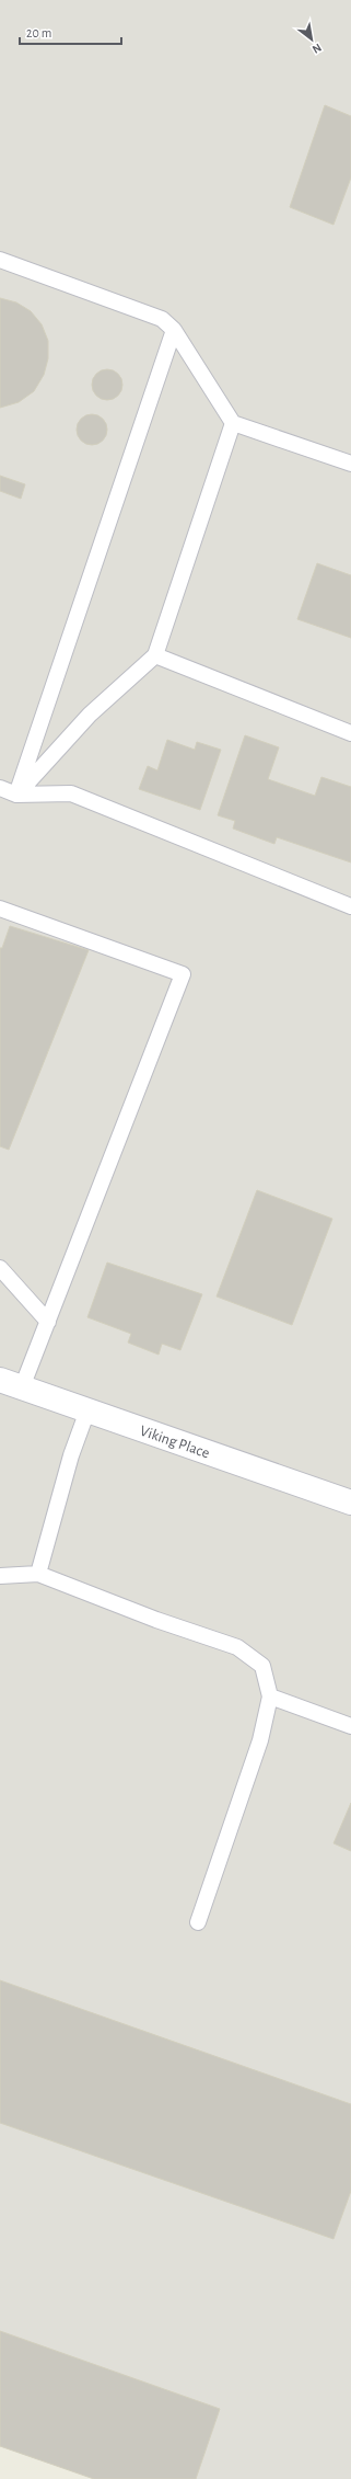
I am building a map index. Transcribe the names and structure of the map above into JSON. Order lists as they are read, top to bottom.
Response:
{
  "streets": {
    "street": ["Viking Place"]
  },
  "scale_bar": "20 m",
  "north": "bottom right"
}
